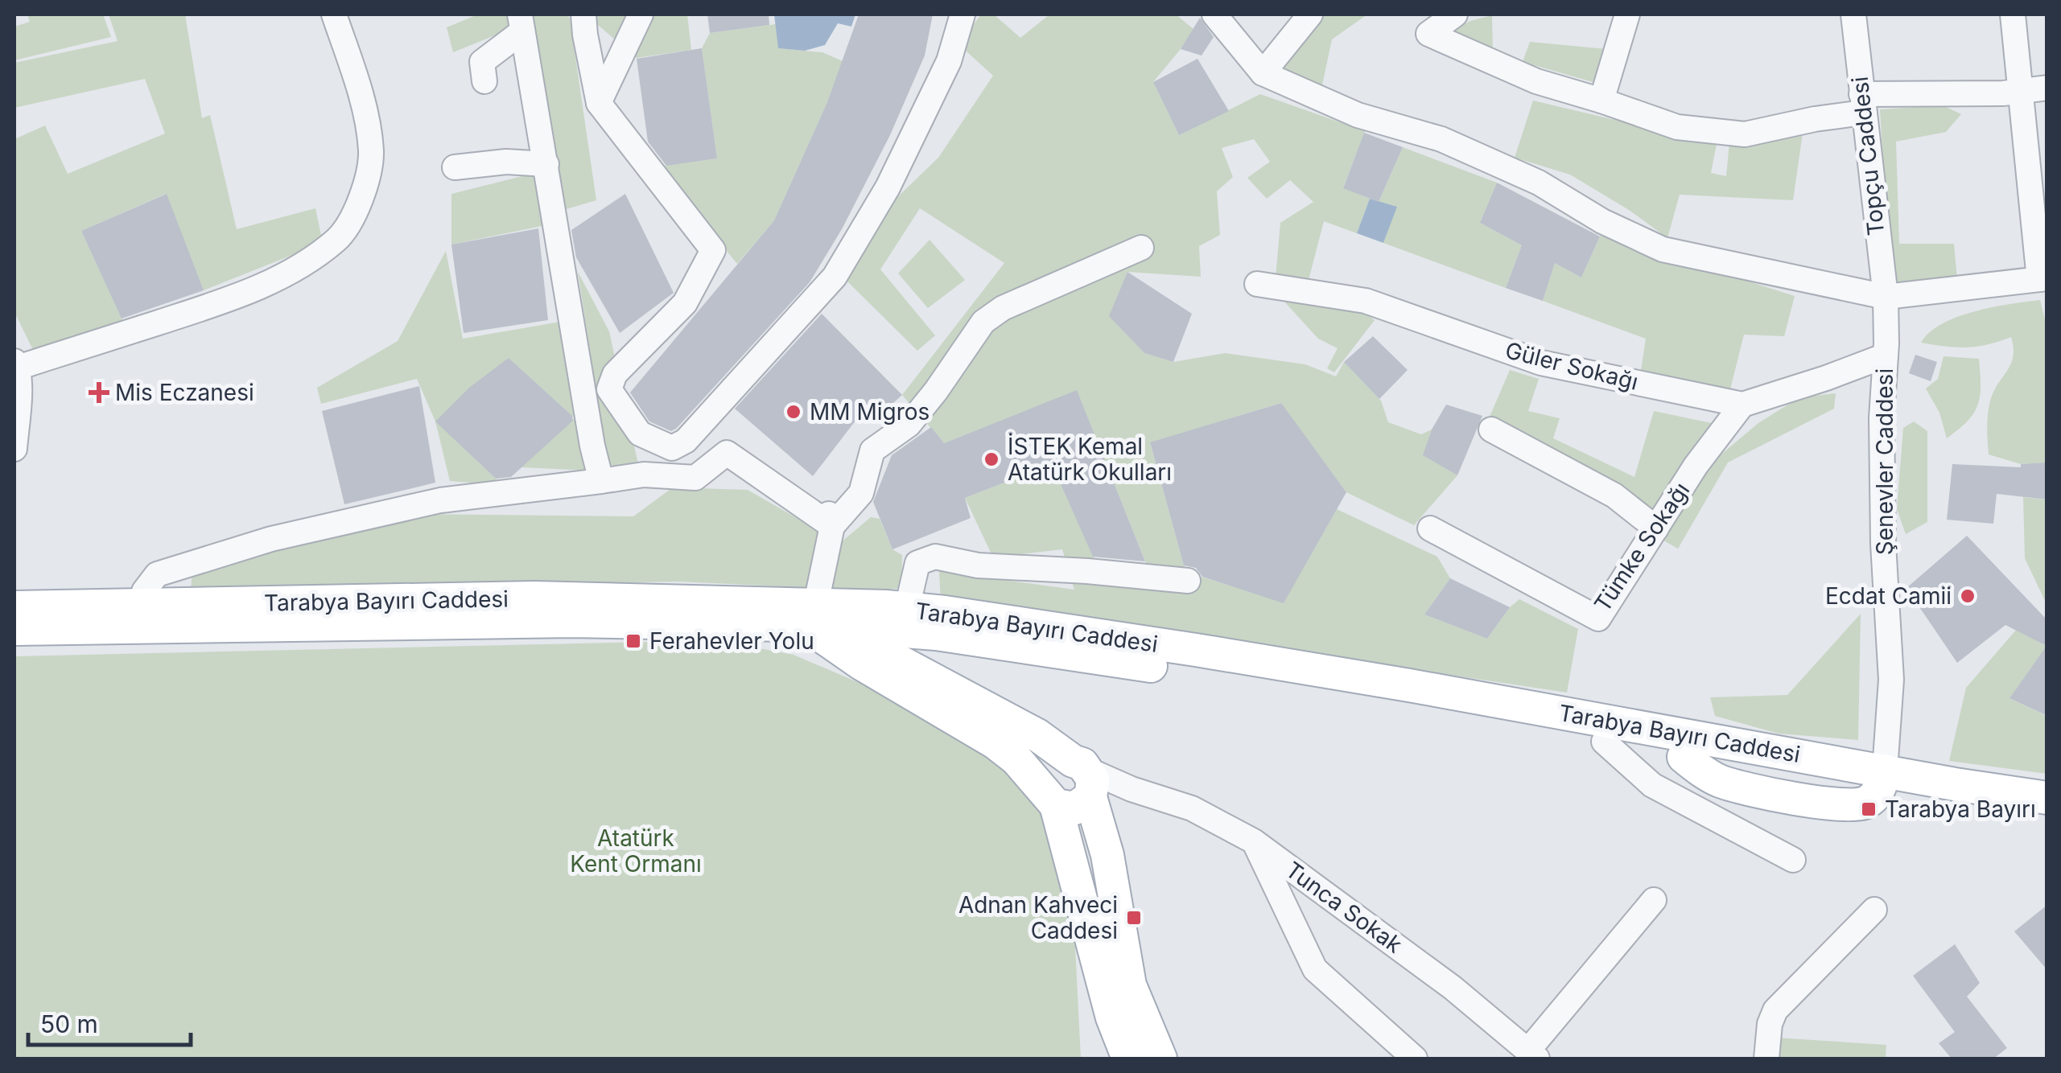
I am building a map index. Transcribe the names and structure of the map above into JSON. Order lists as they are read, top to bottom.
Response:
{
  "streets": {
    "main road": ["Tarabya Bayırı Caddesi"],
    "street": [
      "Topçu Caddesi",
      "Güler Sokağı",
      "Şenevler Caddesi",
      "Tümke Sokağı",
      "Tunca Sokak"
    ]
  },
  "crossings": [
    ["Topçu Caddesi", "Şenevler Caddesi"],
    ["Güler Sokağı", "Tümke Sokağı"],
    ["Şenevler Caddesi", "Tarabya Bayırı Caddesi"]
  ],
  "parks": ["Atatürk Kent Ormanı"],
  "places": {
    "health": ["Mis Eczanesi"],
    "other": ["MM Migros", "İSTEK Kemal Atatürk Okulları", "Ecdat Camii"],
    "transit": ["Ferahevler Yolu", "Tarabya Bayırı", "Adnan Kahveci Caddesi"]
  },
  "scale_bar": "50 m"
}
